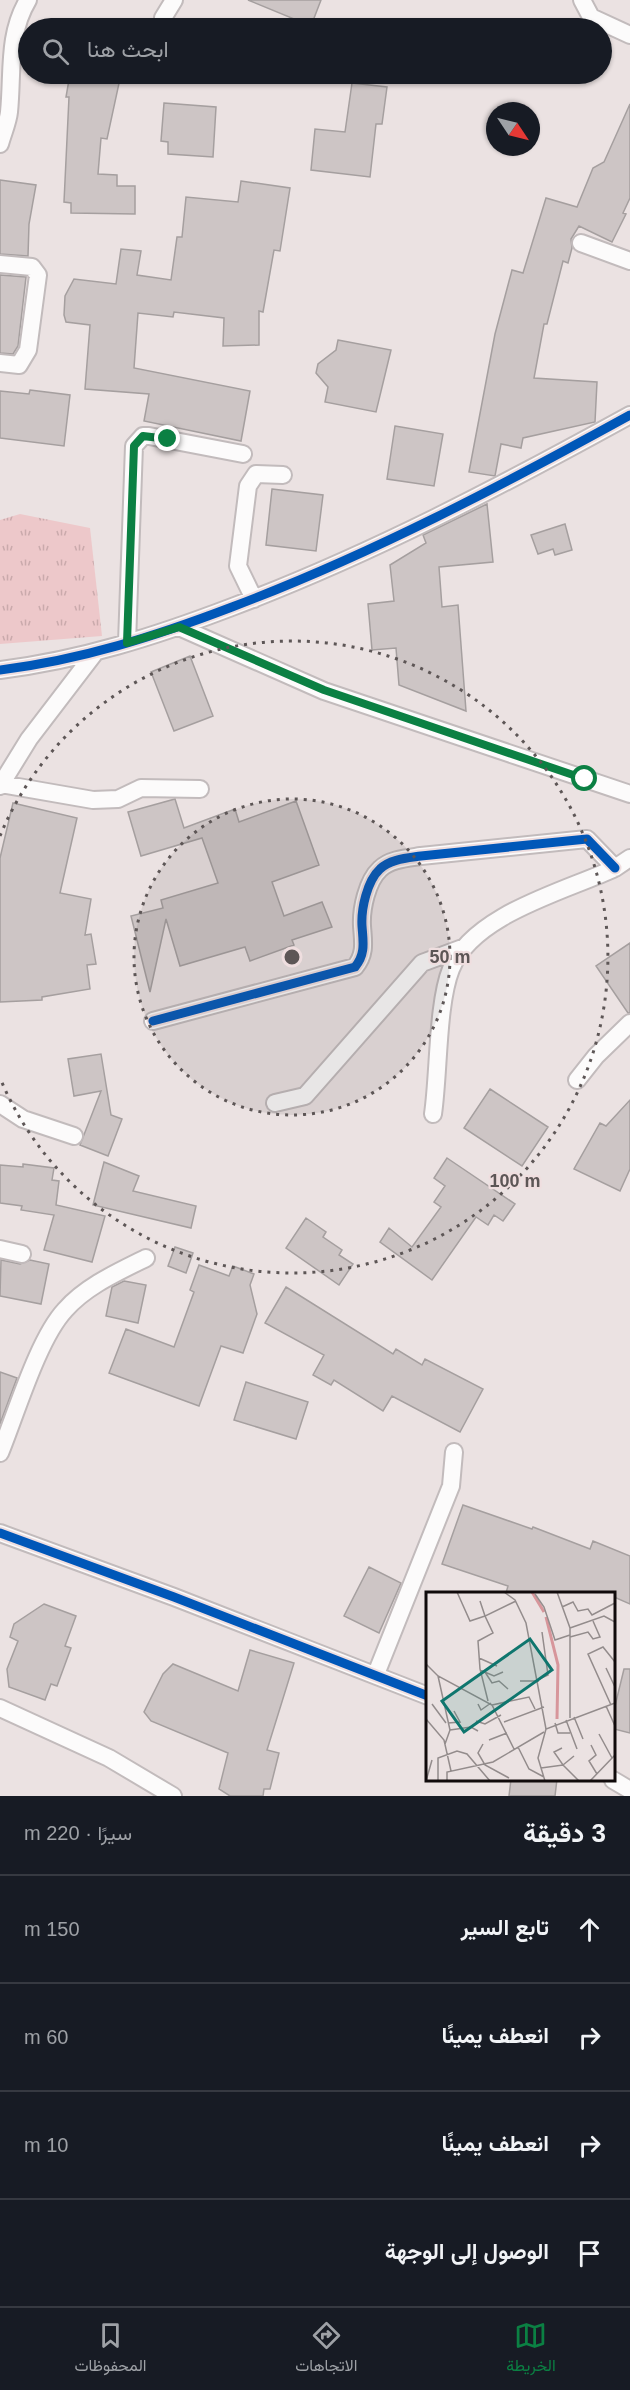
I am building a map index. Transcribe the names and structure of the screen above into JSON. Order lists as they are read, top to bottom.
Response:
{
  "north": "bottom right",
  "page": {
    "search": "ابحث هنا",
    "heading": ["3 دقيقة", "سيرًا · 220 m"],
    "list": [
      ["تابع السير", "150 m"],
      ["انعطف يمينًا", "60 m"],
      ["انعطف يمينًا", "10 m"],
      "الوصول إلى الوجهة"
    ],
    "nav": ["الخريطة", "الاتجاهات", "المحفوظات"]
  },
  "rings": ["50 m", "100 m"]
}
